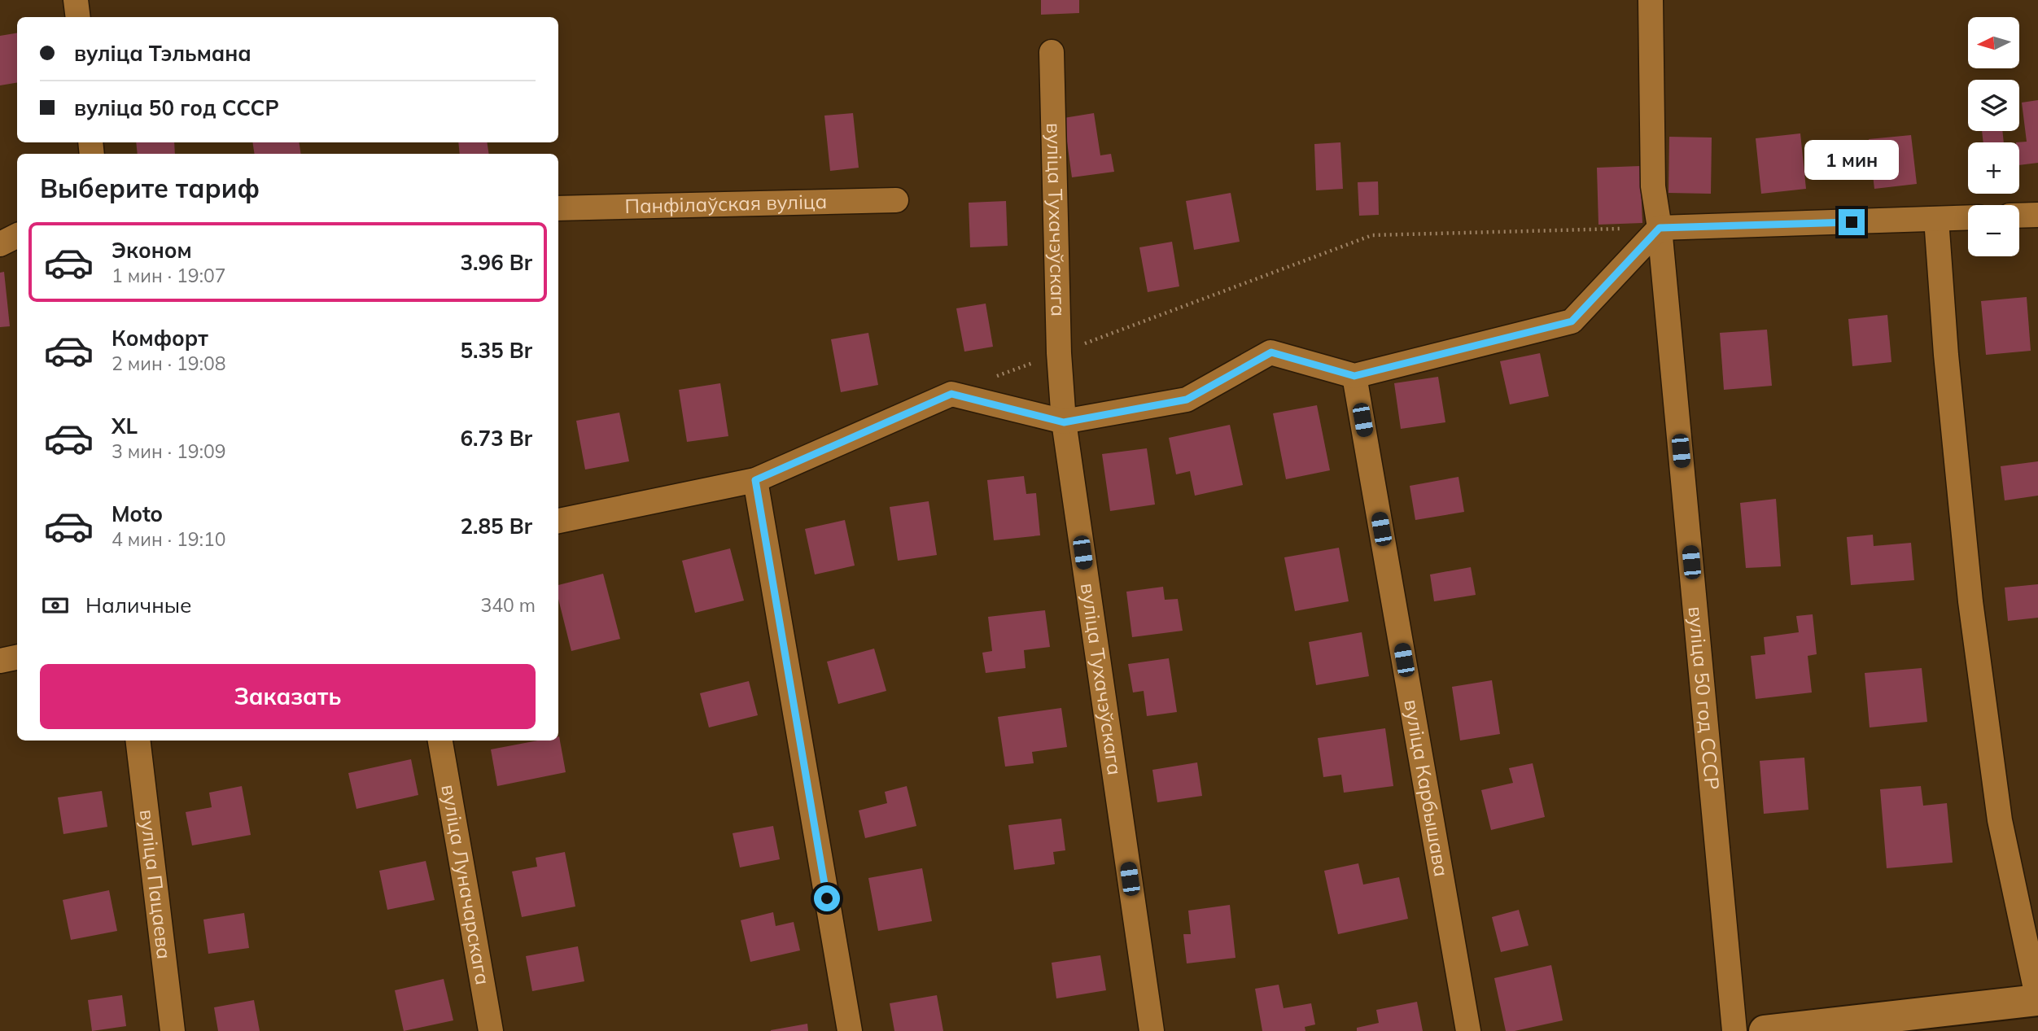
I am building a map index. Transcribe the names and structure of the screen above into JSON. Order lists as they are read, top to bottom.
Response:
{
  "streets": {
    "street": [
      "Панфілаўская вуліца",
      "вуліца Тухачэўскага",
      "вуліца 50 год СССР",
      "вуліца Карбышава",
      "вуліца Пацаева",
      "вуліца Луначарскага"
    ]
  },
  "north": "left",
  "page": {
    "map_buttons": ["+", "−"],
    "banner": ["вуліца Тэльмана", "вуліца 50 год СССР"],
    "bubble": "1 мин",
    "heading": "Выберите тариф",
    "list": [
      {
        "name": "Эконом",
        "note": "1 мин · 19:07",
        "value": "3.96 Br"
      },
      {
        "name": "Комфорт",
        "note": "2 мин · 19:08",
        "value": "5.35 Br"
      },
      {
        "name": "XL",
        "note": "3 мин · 19:09",
        "value": "6.73 Br"
      },
      {
        "name": "Moto",
        "note": "4 мин · 19:10",
        "value": "2.85 Br"
      }
    ],
    "pay": ["Наличные", "340 m"],
    "buttons": "Заказать"
  }
}
